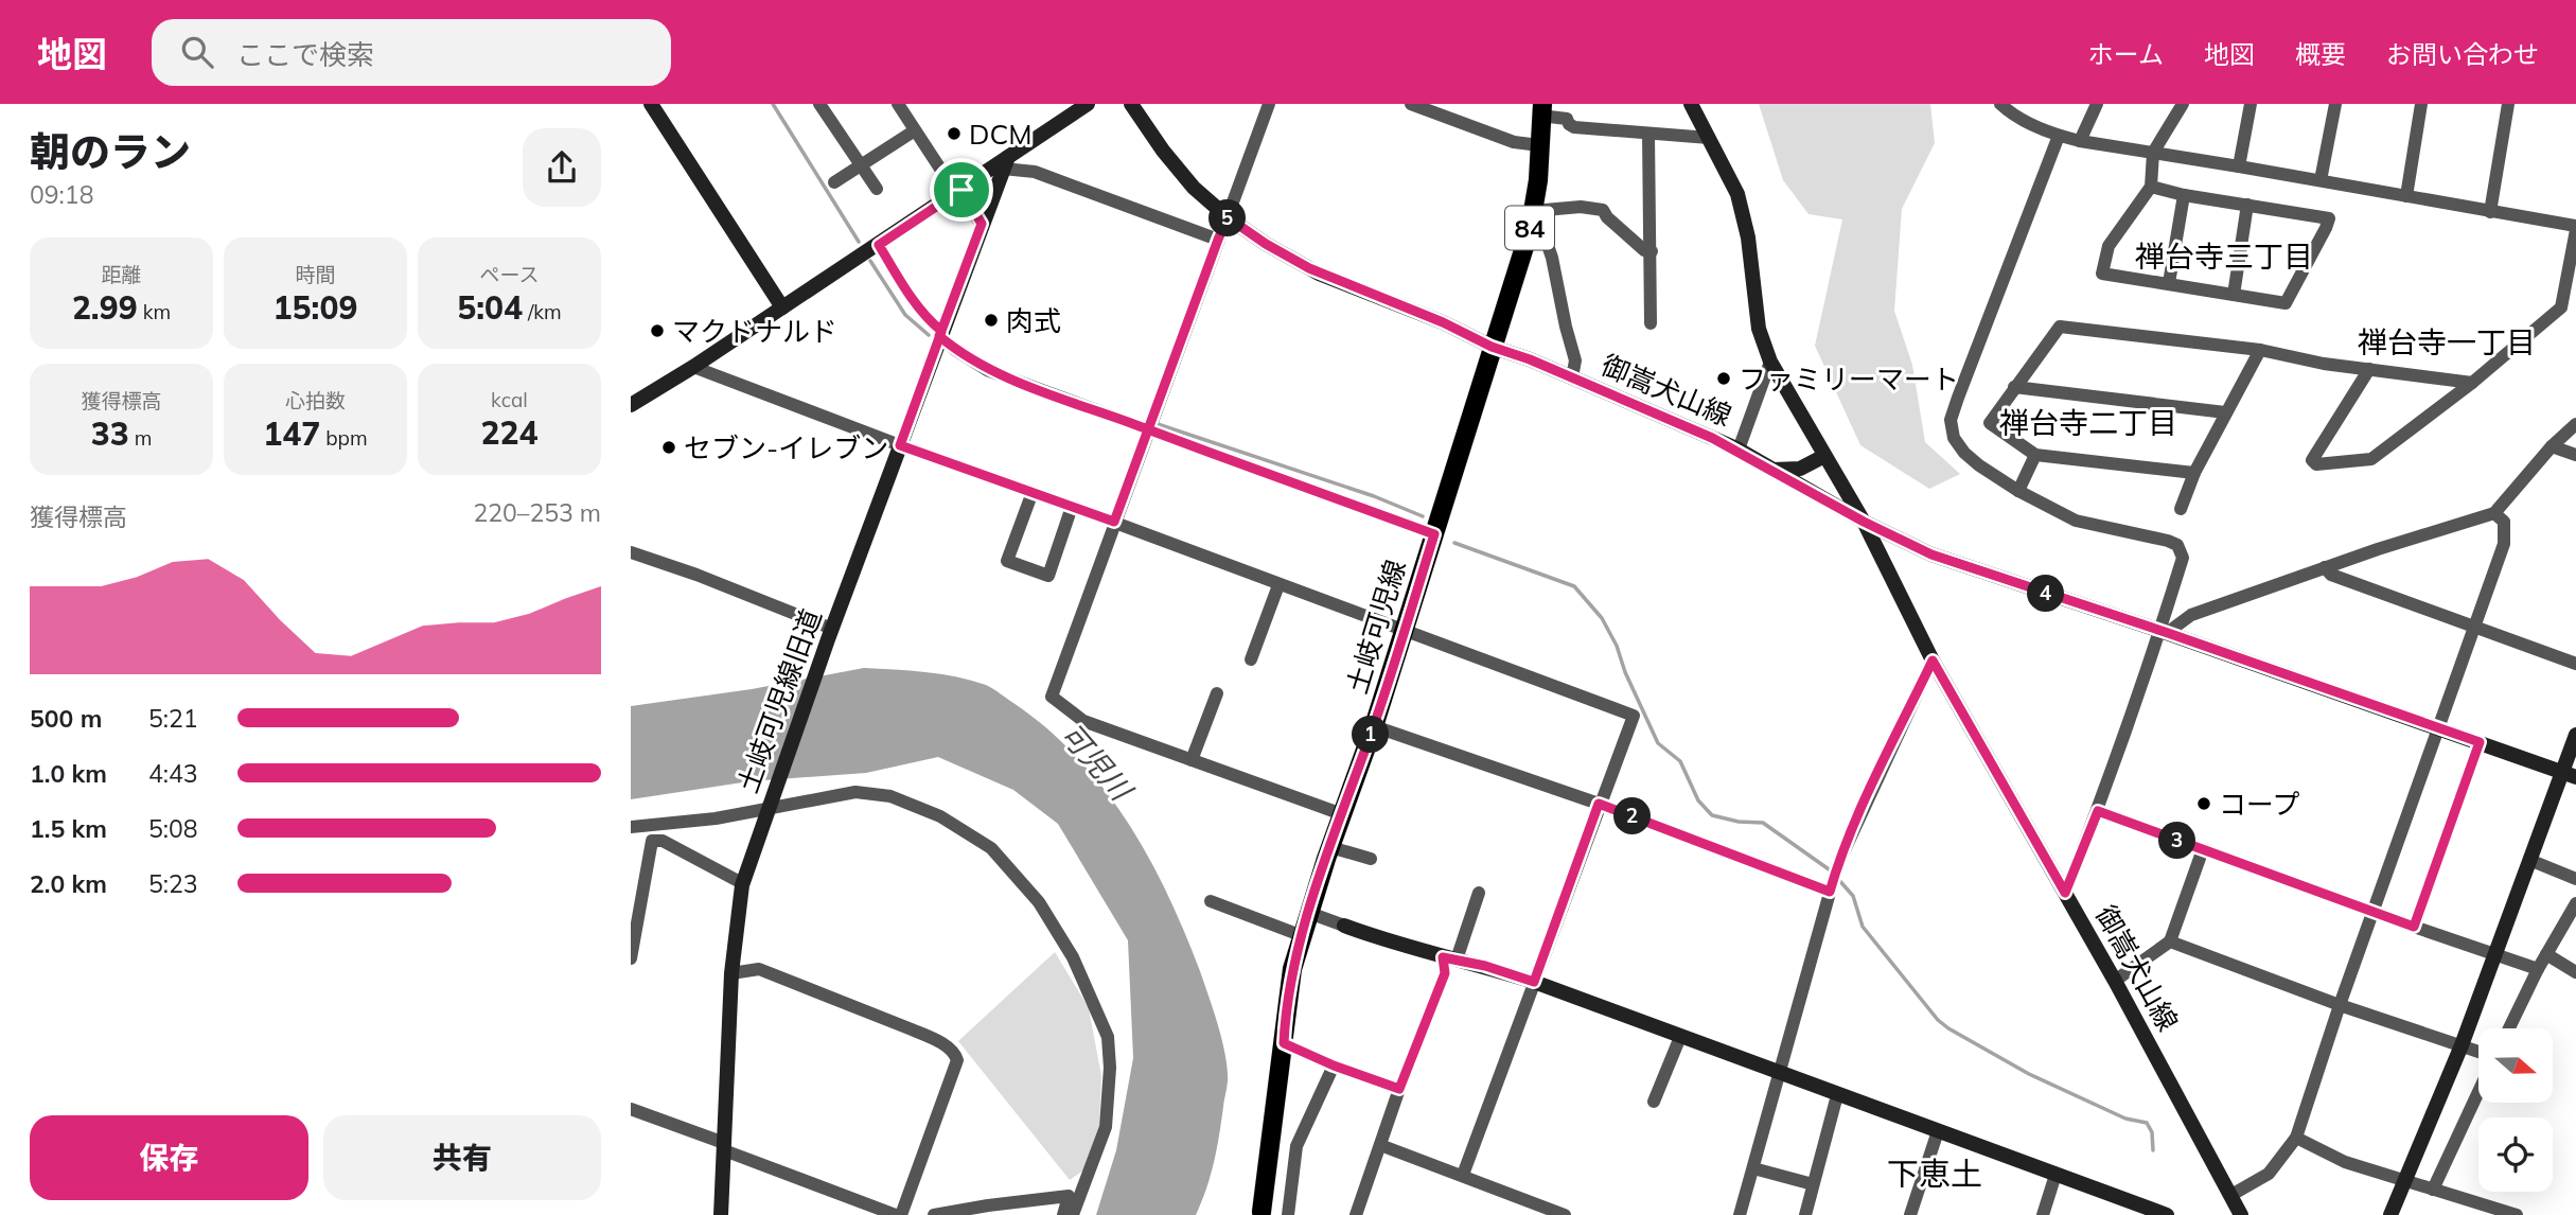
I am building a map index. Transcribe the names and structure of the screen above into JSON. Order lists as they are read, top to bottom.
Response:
{
  "streets": {
    "main road": ["84", "土岐可児線"],
    "street": ["御嵩犬山線", "土岐可児線旧道"]
  },
  "crossings": [
    ["御嵩犬山線", "土岐可児線"]
  ],
  "districts": [
    "禅台寺三丁目",
    "禅台寺一丁目",
    "禅台寺二丁目",
    "下恵土"
  ],
  "water": ["可児川"],
  "places": [
    "DCM",
    "肉式",
    "マクドナルド",
    "ファミリーマート",
    "セブン-イレブン",
    "コープ"
  ],
  "north": "right",
  "page": {
    "header": "地図",
    "search": "ここで検索",
    "nav": [
      "ホーム",
      "地図",
      "概要",
      "お問い合わせ"
    ],
    "heading": ["朝のラン", "09:18"],
    "pins": [
      "5",
      "4",
      "1",
      "2",
      "3"
    ],
    "stats": [
      ["距離", "2.99 km"],
      ["時間", "15:09"],
      ["ペース", "5:04 /km"],
      ["獲得標高", "33 m"],
      ["心拍数", "147 bpm"],
      ["kcal", "224"]
    ],
    "chart": ["獲得標高", "220–253 m"],
    "list": [
      {
        "name": "500 m",
        "note": "5:21"
      },
      {
        "name": "1.0 km",
        "note": "4:43"
      },
      {
        "name": "1.5 km",
        "note": "5:08"
      },
      {
        "name": "2.0 km",
        "note": "5:23"
      }
    ],
    "buttons": ["保存", "共有"]
  }
}
